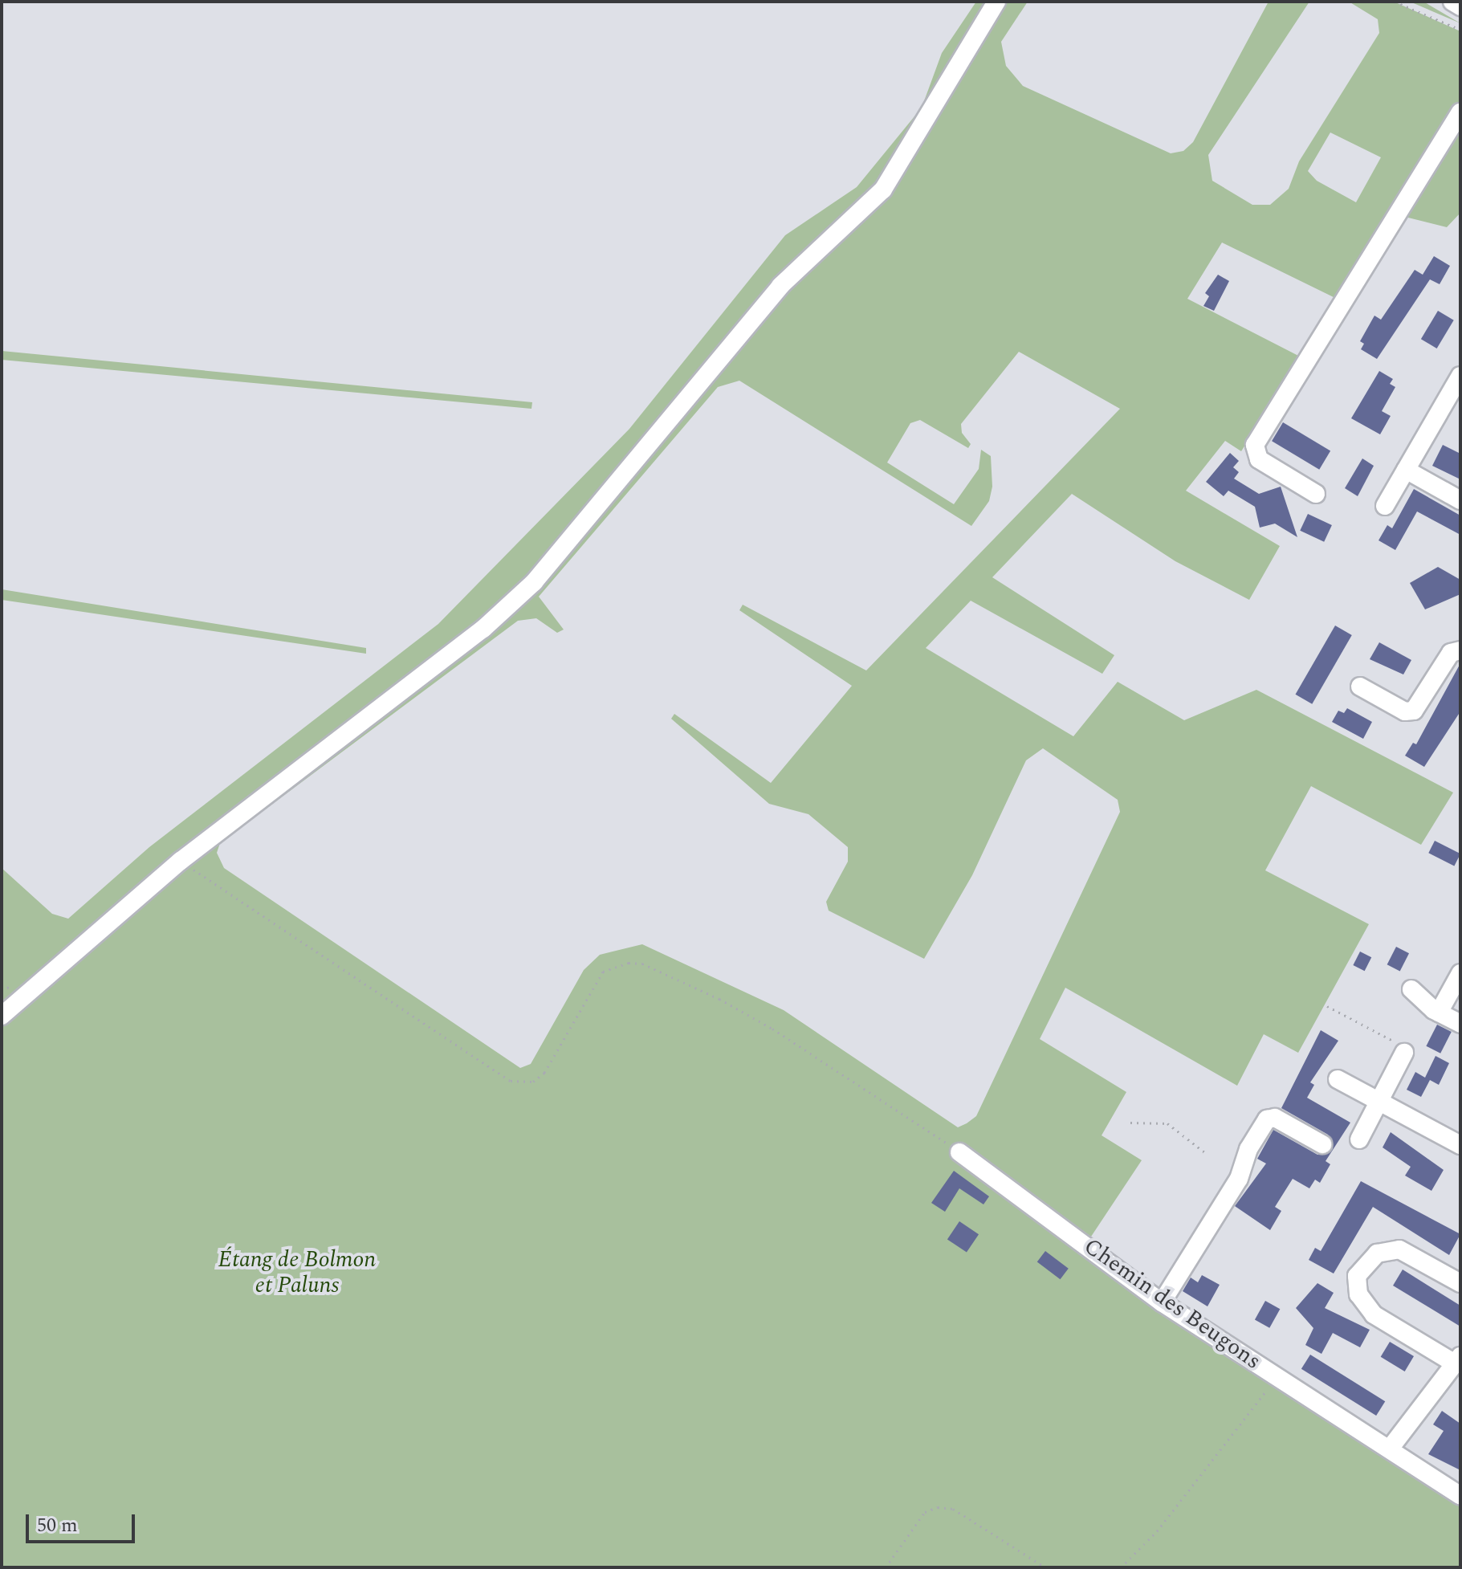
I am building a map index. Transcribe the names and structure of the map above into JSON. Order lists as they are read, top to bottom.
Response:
{
  "streets": {
    "street": ["Chemin des Beugons"]
  },
  "parks": ["Étang de Bolmon et Paluns"],
  "scale_bar": "50 m"
}
